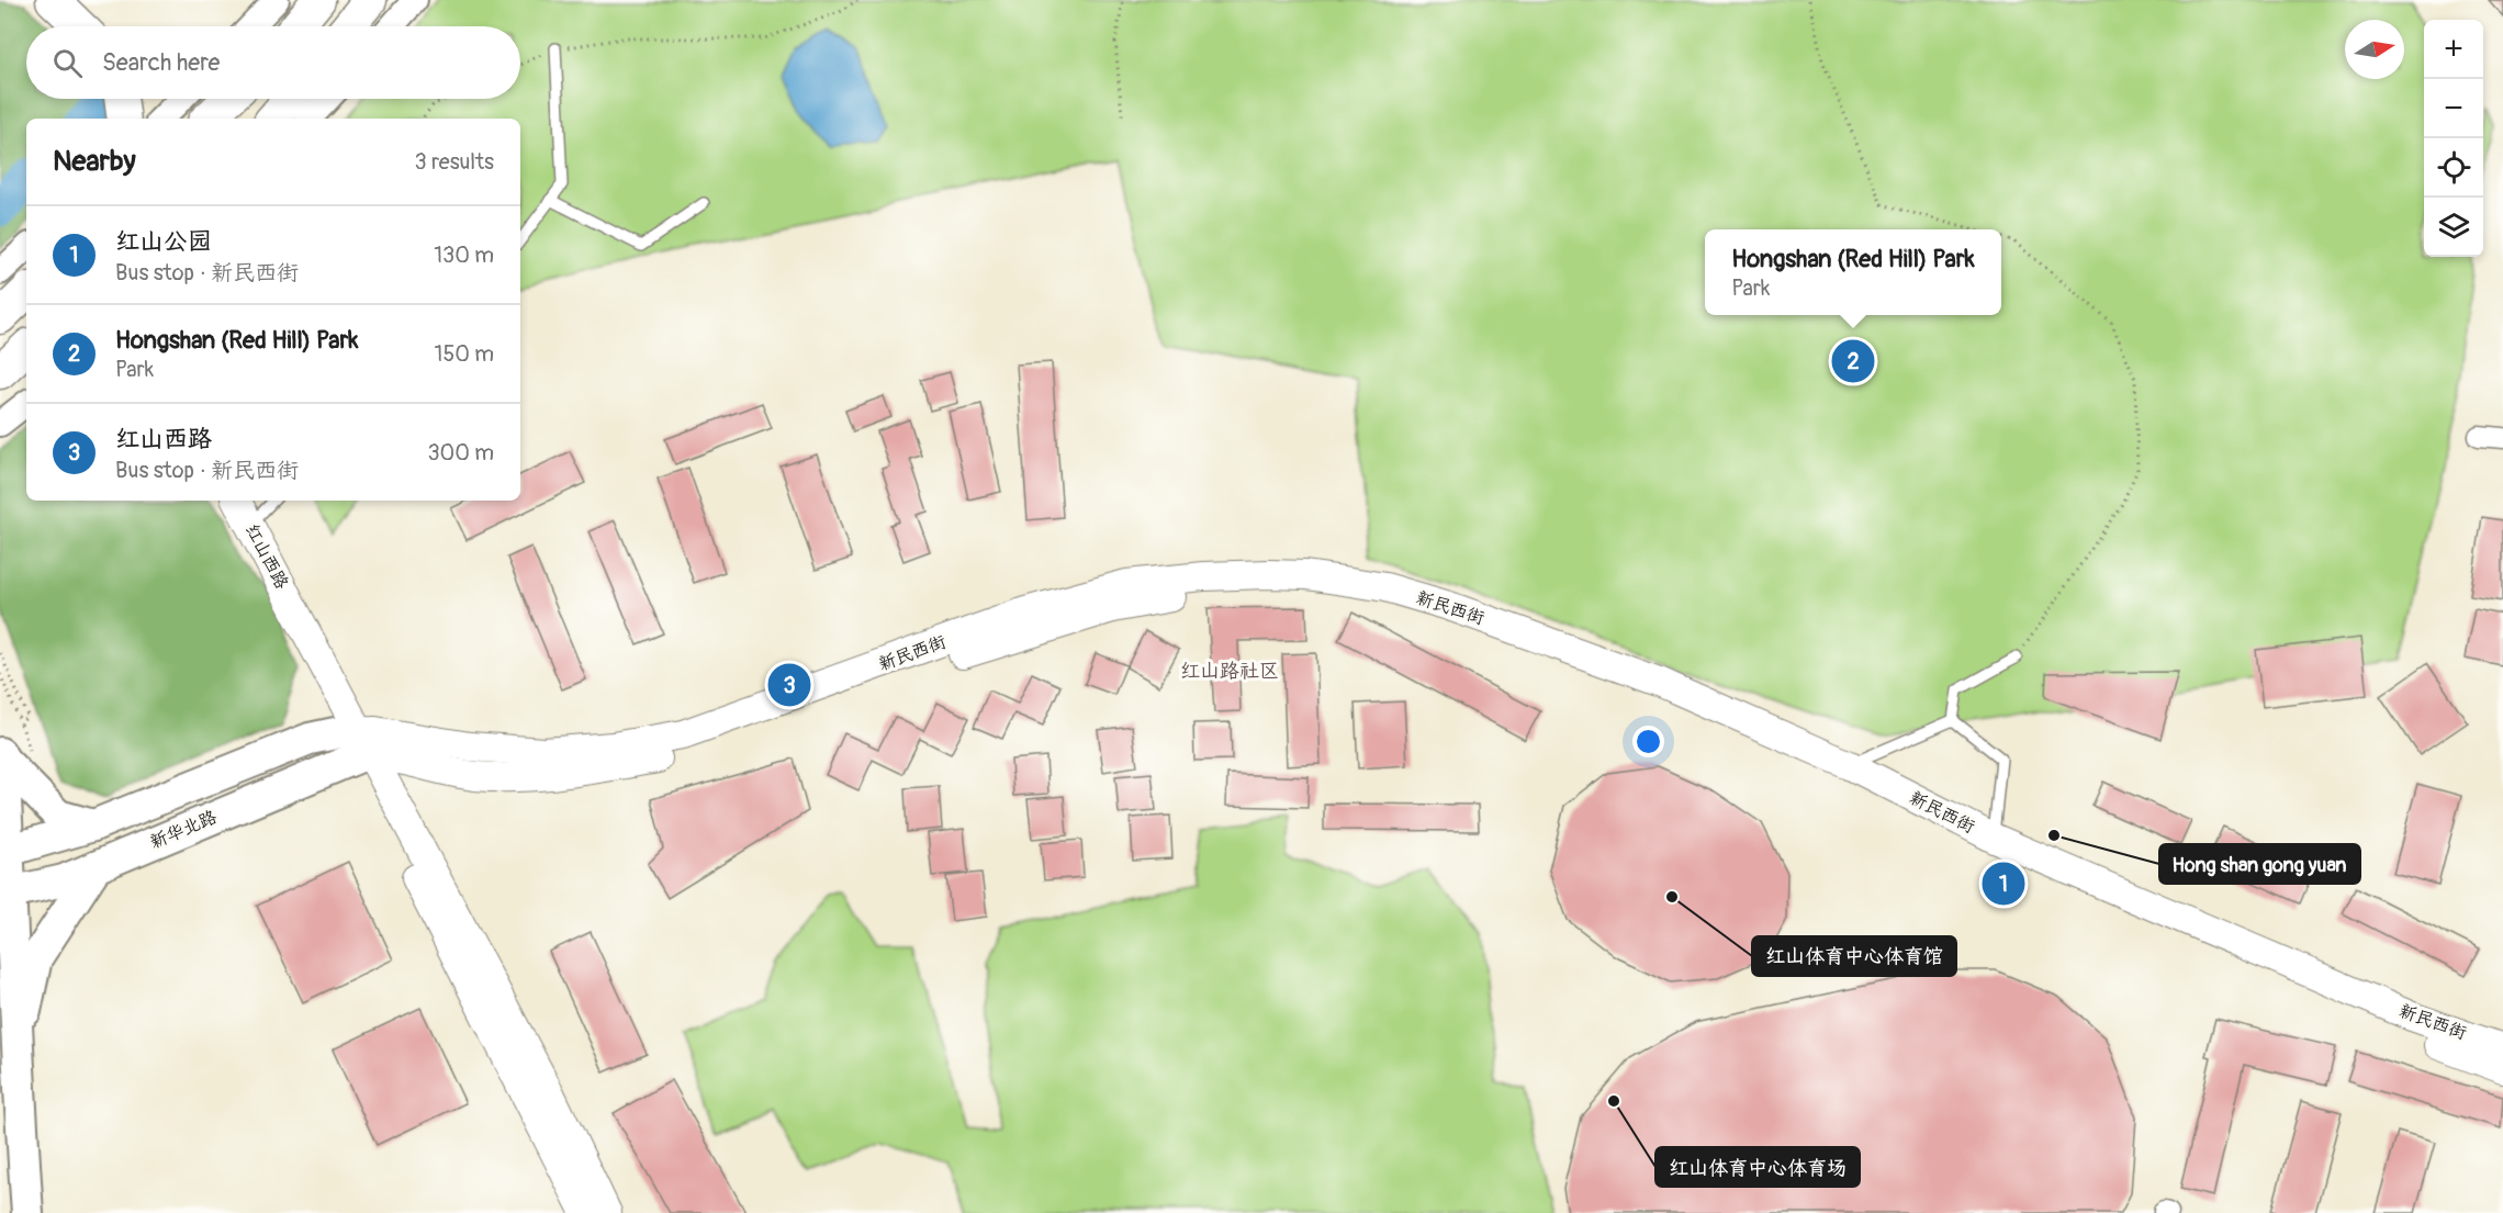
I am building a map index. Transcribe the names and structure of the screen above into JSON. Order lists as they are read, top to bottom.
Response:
{
  "streets": {
    "main road": ["红山西路", "新民西街", "新华北路"]
  },
  "crossings": [
    ["红山西路", "新民西街"],
    ["红山西路", "新华北路"],
    ["新民西街", "新华北路"]
  ],
  "districts": ["红山路社区"],
  "places": ["Hong shan gong yuan", "红山体育中心体育馆", "红山体育中心体育场"],
  "north": "right",
  "page": {
    "map_buttons": ["+", "−"],
    "search": "Search here",
    "heading": ["Nearby", "3 results"],
    "list": [
      {
        "mark": "1",
        "name": "红山公园",
        "note": "Bus stop · 新民西街",
        "value": "130 m"
      },
      {
        "mark": "2",
        "name": "Hongshan (Red Hill) Park",
        "note": "Park",
        "value": "150 m"
      },
      {
        "mark": "3",
        "name": "红山西路",
        "note": "Bus stop · 新民西街",
        "value": "300 m"
      }
    ],
    "popup": ["Hongshan (Red Hill) Park", "Park"],
    "pins": ["2", "3", "1"]
  }
}
